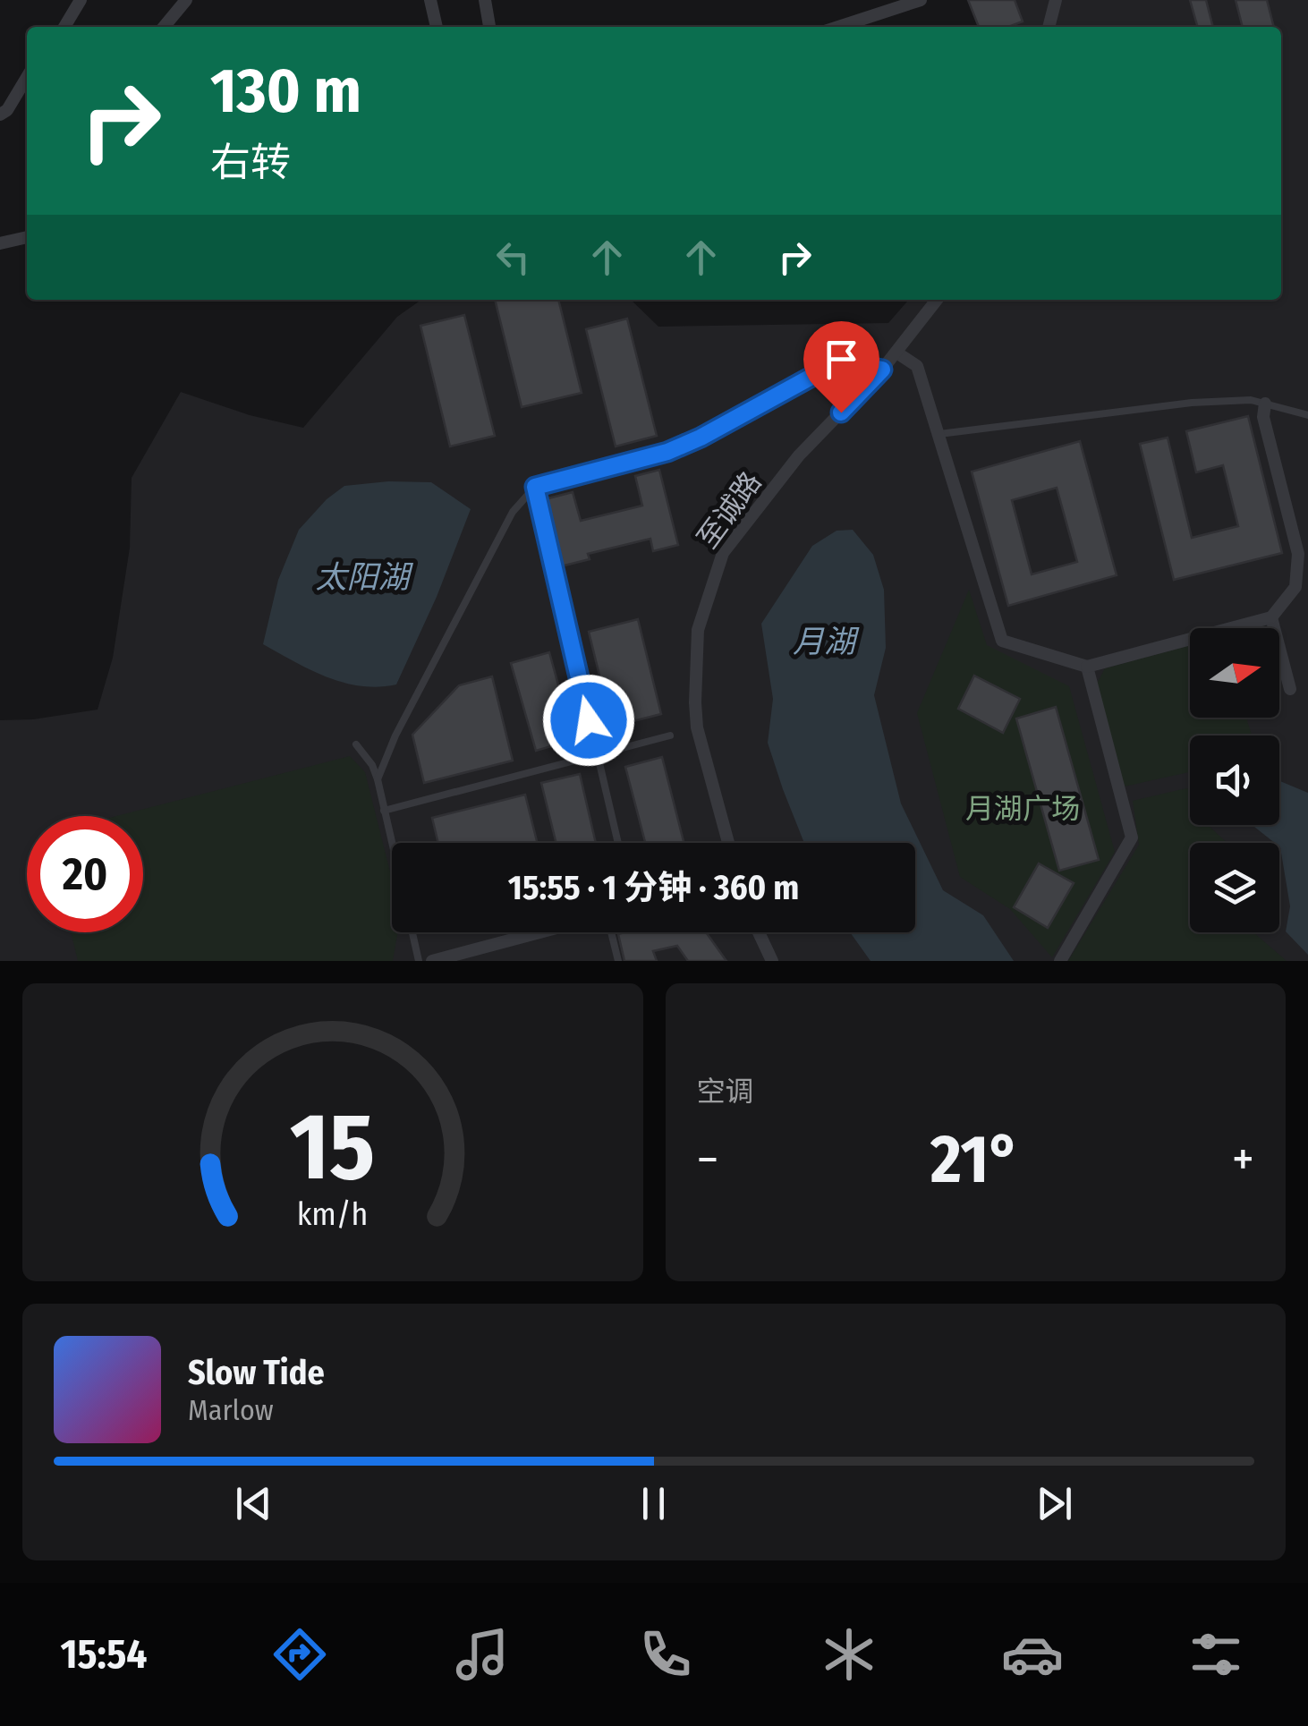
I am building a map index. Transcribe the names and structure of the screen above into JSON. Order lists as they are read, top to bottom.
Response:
{
  "streets": {
    "street": ["至诚路"]
  },
  "water": ["太阳湖", "月湖"],
  "parks": ["月湖广场"],
  "north": "right",
  "page": {
    "turn": ["130 m", "右转"],
    "limit": "20",
    "trip": "15:55 · 1 分钟 · 360 m",
    "tile": "空调",
    "heat": ["−", "21°", "+"],
    "song": ["Slow Tide", "Marlow"],
    "tabs": "15:54",
    "gauge": ["15", "km/h"]
  }
}
